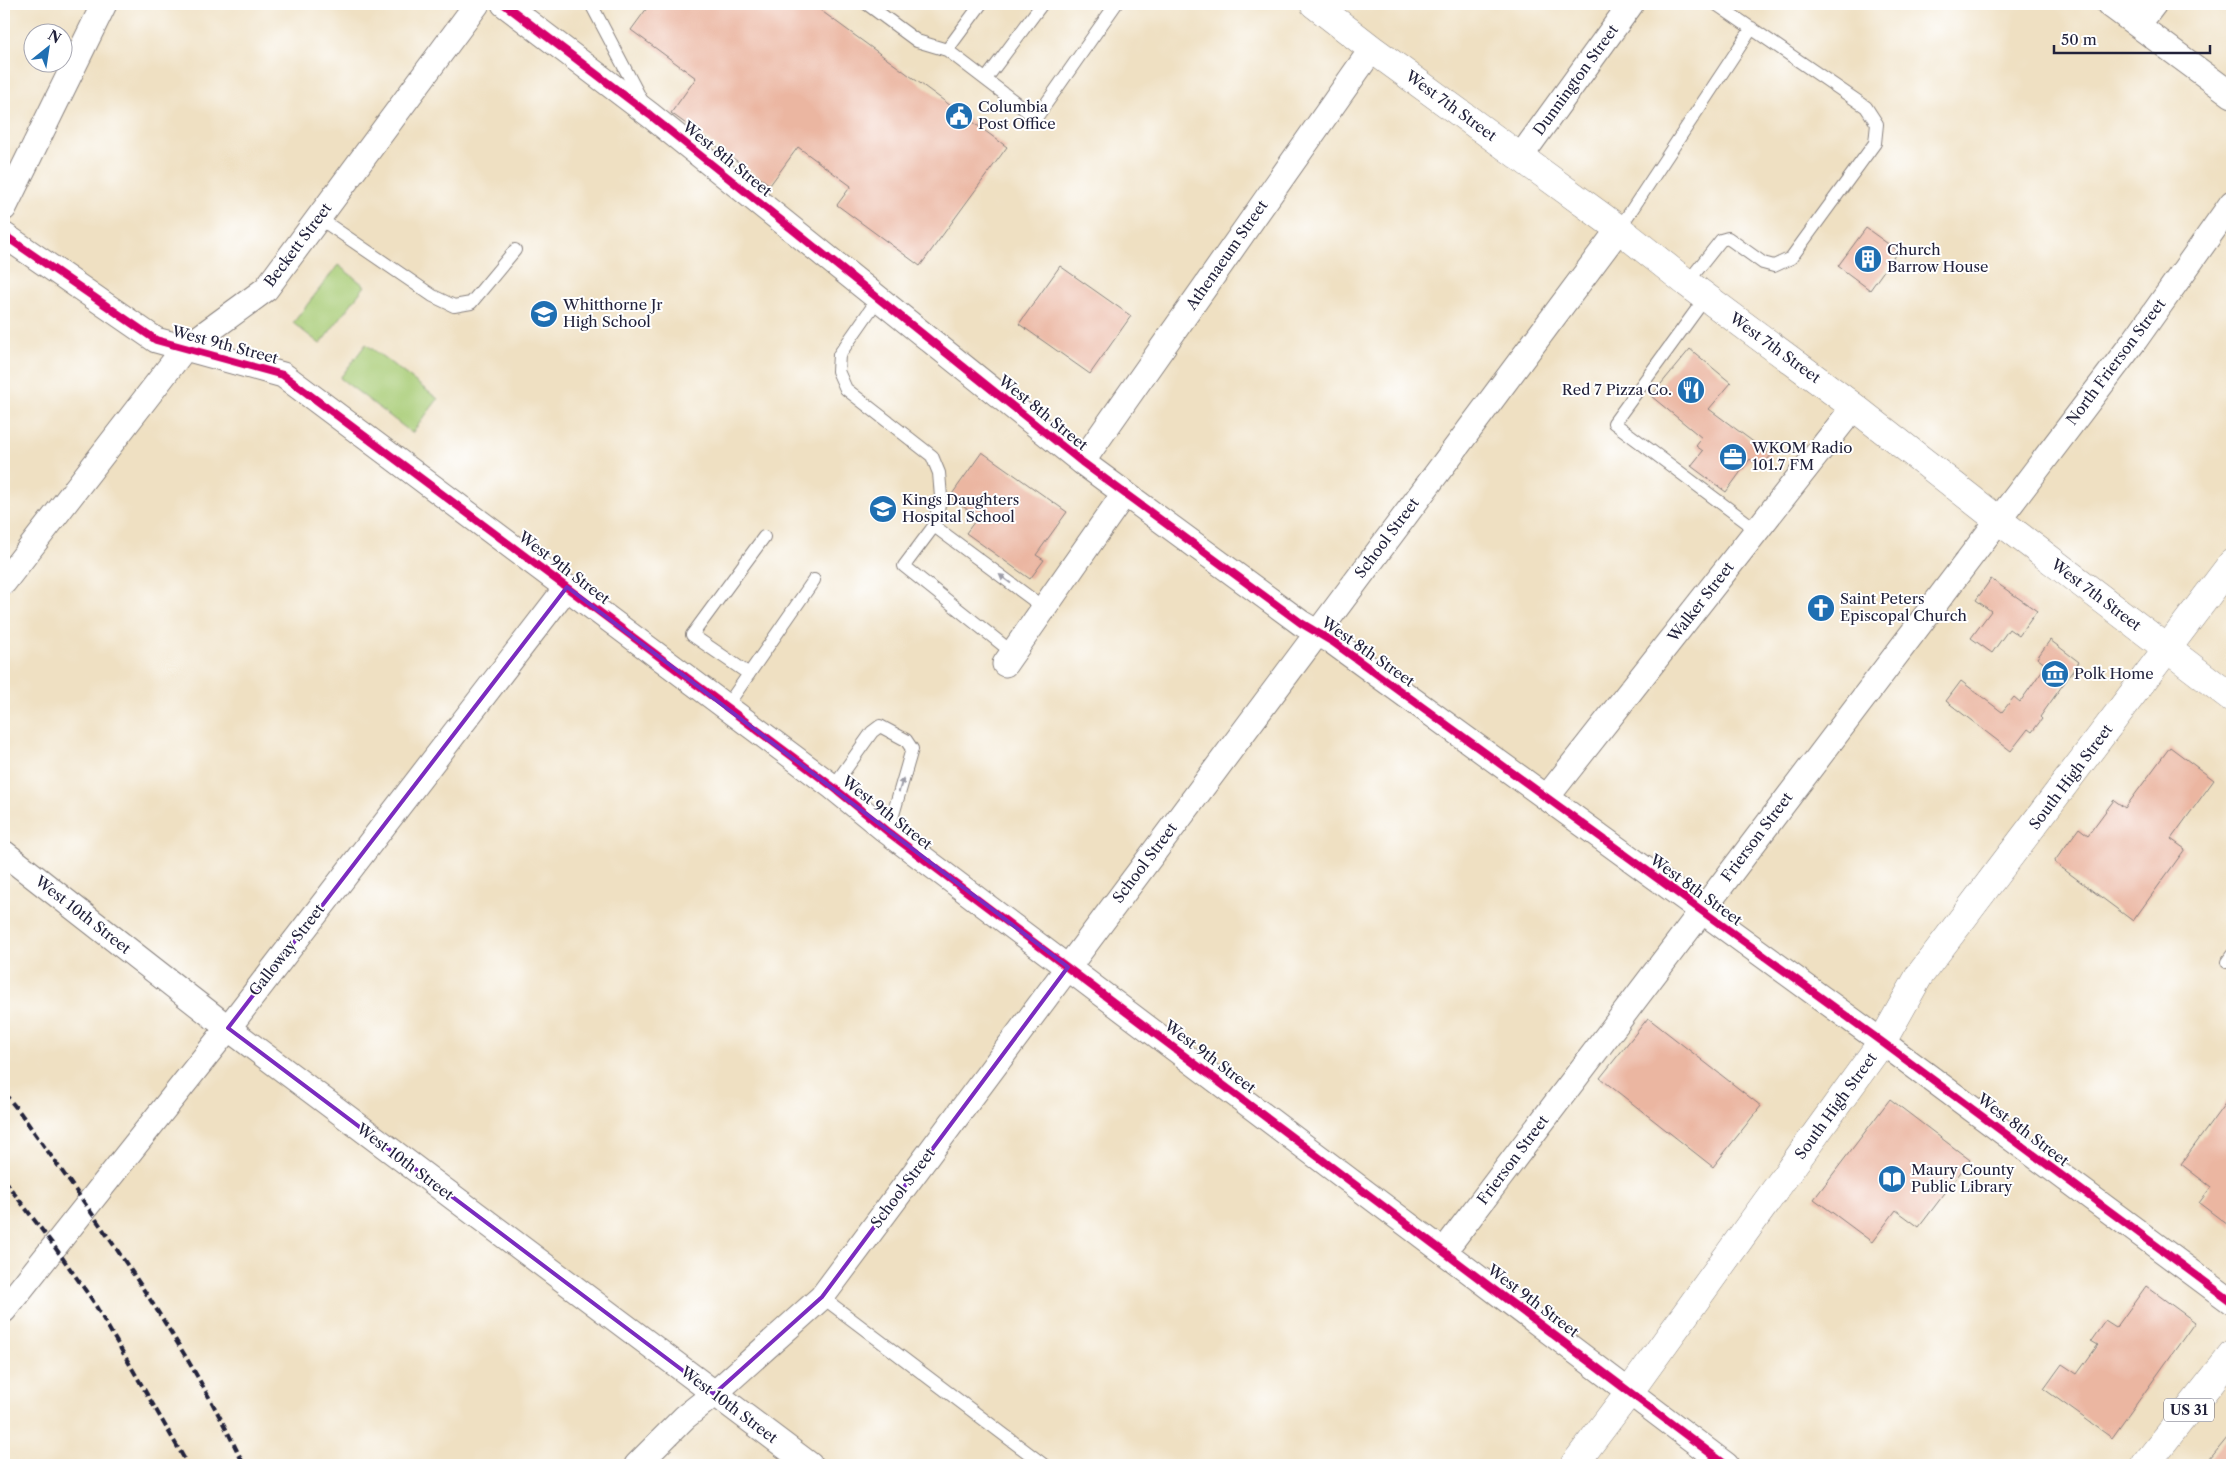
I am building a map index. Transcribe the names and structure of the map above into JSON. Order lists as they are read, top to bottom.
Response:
{
  "streets": {
    "main road": ["West 7th Street", "South High Street", "US 31"],
    "street": [
      "Dunnington Street",
      "West 8th Street",
      "Beckett Street",
      "Athenaeum Street",
      "West 9th Street",
      "North Frierson Street",
      "School Street",
      "Walker Street",
      "Frierson Street",
      "West 10th Street",
      "Galloway Street"
    ]
  },
  "crossings": [
    ["Dunnington Street", "West 7th Street"],
    ["West 7th Street", "Athenaeum Street"],
    ["West 7th Street", "North Frierson Street"],
    ["West 7th Street", "School Street"],
    ["West 7th Street", "Walker Street"],
    ["West 7th Street", "South High Street"],
    ["West 7th Street", "Frierson Street"],
    ["West 8th Street", "Athenaeum Street"],
    ["West 8th Street", "School Street"],
    ["West 8th Street", "Walker Street"],
    ["West 8th Street", "South High Street"],
    ["West 8th Street", "Frierson Street"],
    ["Beckett Street", "West 9th Street"],
    ["West 9th Street", "School Street"],
    ["West 9th Street", "South High Street"],
    ["West 9th Street", "Frierson Street"],
    ["West 9th Street", "Galloway Street"],
    ["North Frierson Street", "Frierson Street"],
    ["School Street", "West 10th Street"],
    ["West 10th Street", "Galloway Street"]
  ],
  "places": {
    "public building": ["Columbia Post Office"],
    "building": ["Church Barrow House"],
    "school or university": ["Whitthorne Jr High School", "Kings Daughters Hospital School"],
    "restaurant": ["Red 7 Pizza Co."],
    "office": ["WKOM Radio 101.7 FM"],
    "church": ["Saint Peters Episcopal Church"],
    "museum": ["Polk Home"],
    "library": ["Maury County Public Library"]
  },
  "scale_bar": "50 m",
  "north": "top right"
}
